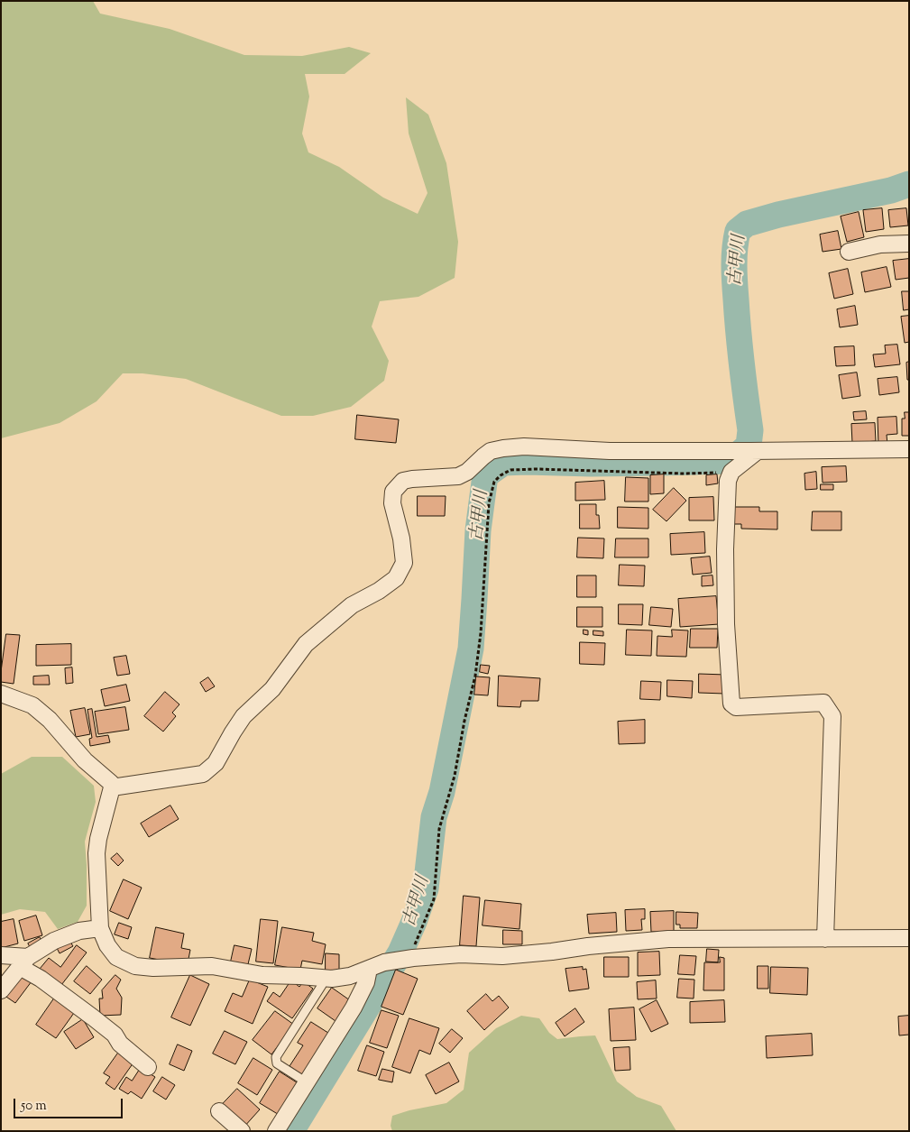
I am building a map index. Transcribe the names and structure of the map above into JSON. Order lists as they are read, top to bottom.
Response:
{
  "water": ["古甲川"],
  "scale_bar": "50 m"
}
